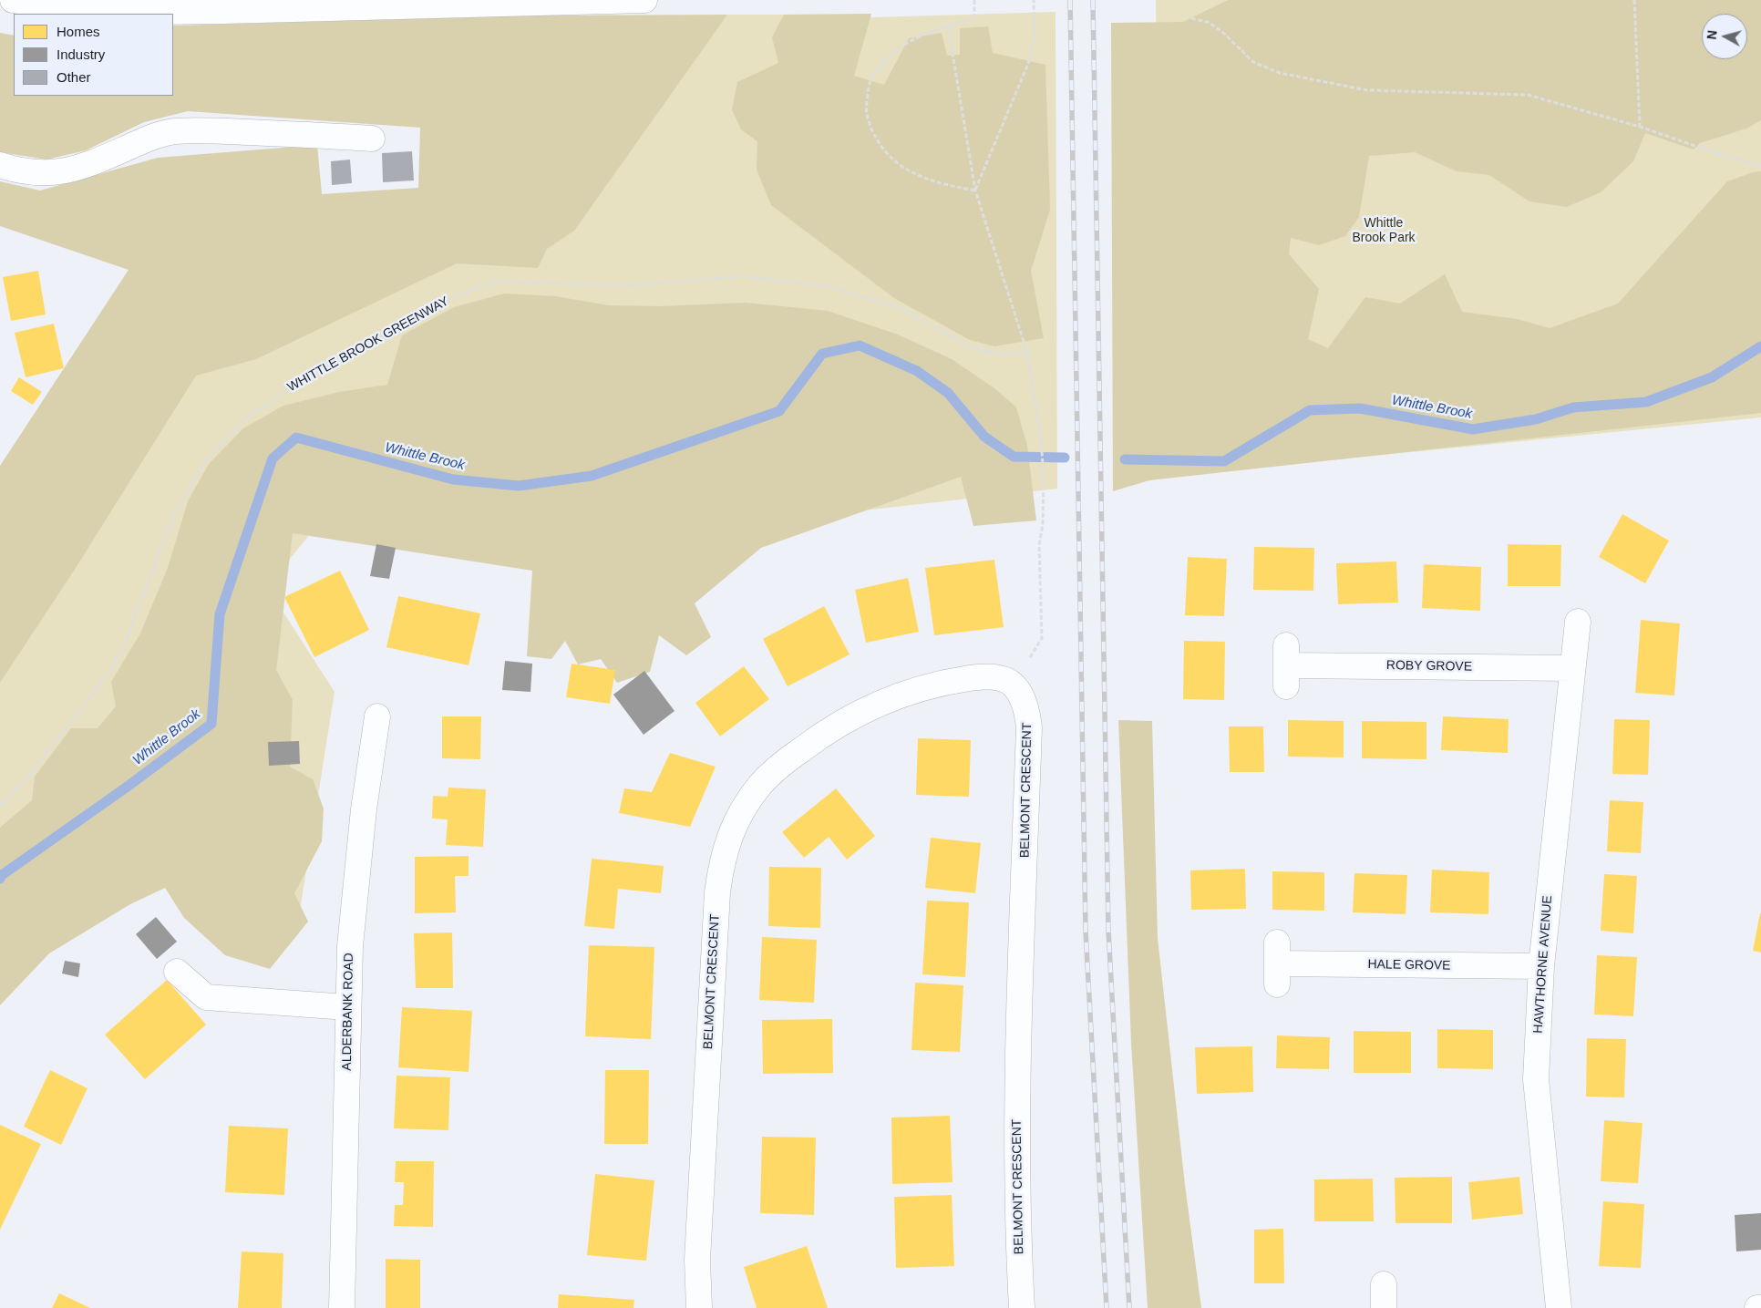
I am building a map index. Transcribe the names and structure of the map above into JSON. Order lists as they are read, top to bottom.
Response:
{
  "streets": {
    "street": [
      "ROBY GROVE",
      "BELMONT CRESCENT",
      "HAWTHORNE AVENUE",
      "HALE GROVE",
      "ALDERBANK ROAD"
    ],
    "path": ["WHITTLE BROOK GREENWAY"]
  },
  "crossings": [
    ["ROBY GROVE", "HAWTHORNE AVENUE"],
    ["HAWTHORNE AVENUE", "HALE GROVE"]
  ],
  "water": ["Whittle Brook"],
  "parks": ["Whittle Brook Park"],
  "legend": ["Homes", "Industry", "Other"],
  "north": "left"
}
